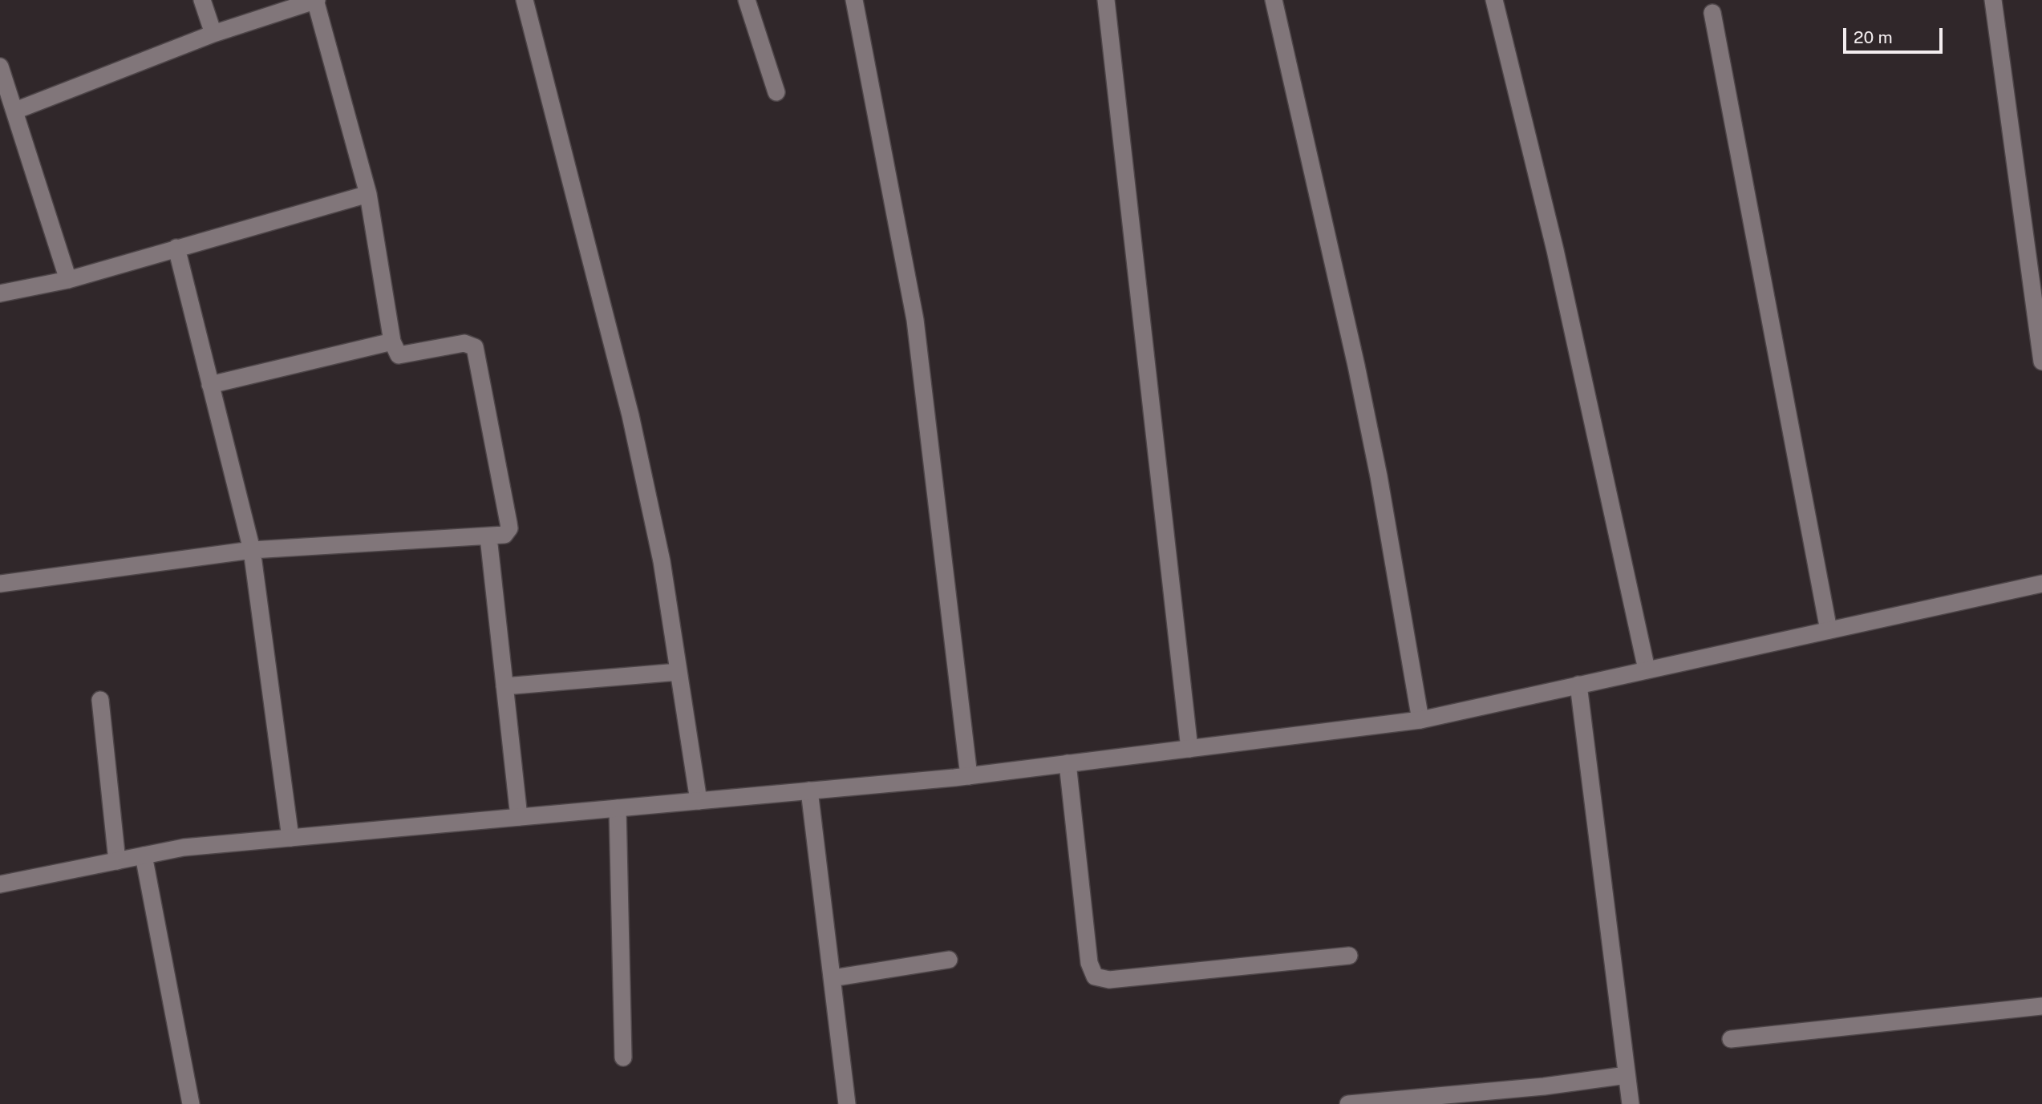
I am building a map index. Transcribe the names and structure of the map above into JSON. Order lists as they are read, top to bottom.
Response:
{
  "scale_bar": "20 m"
}
